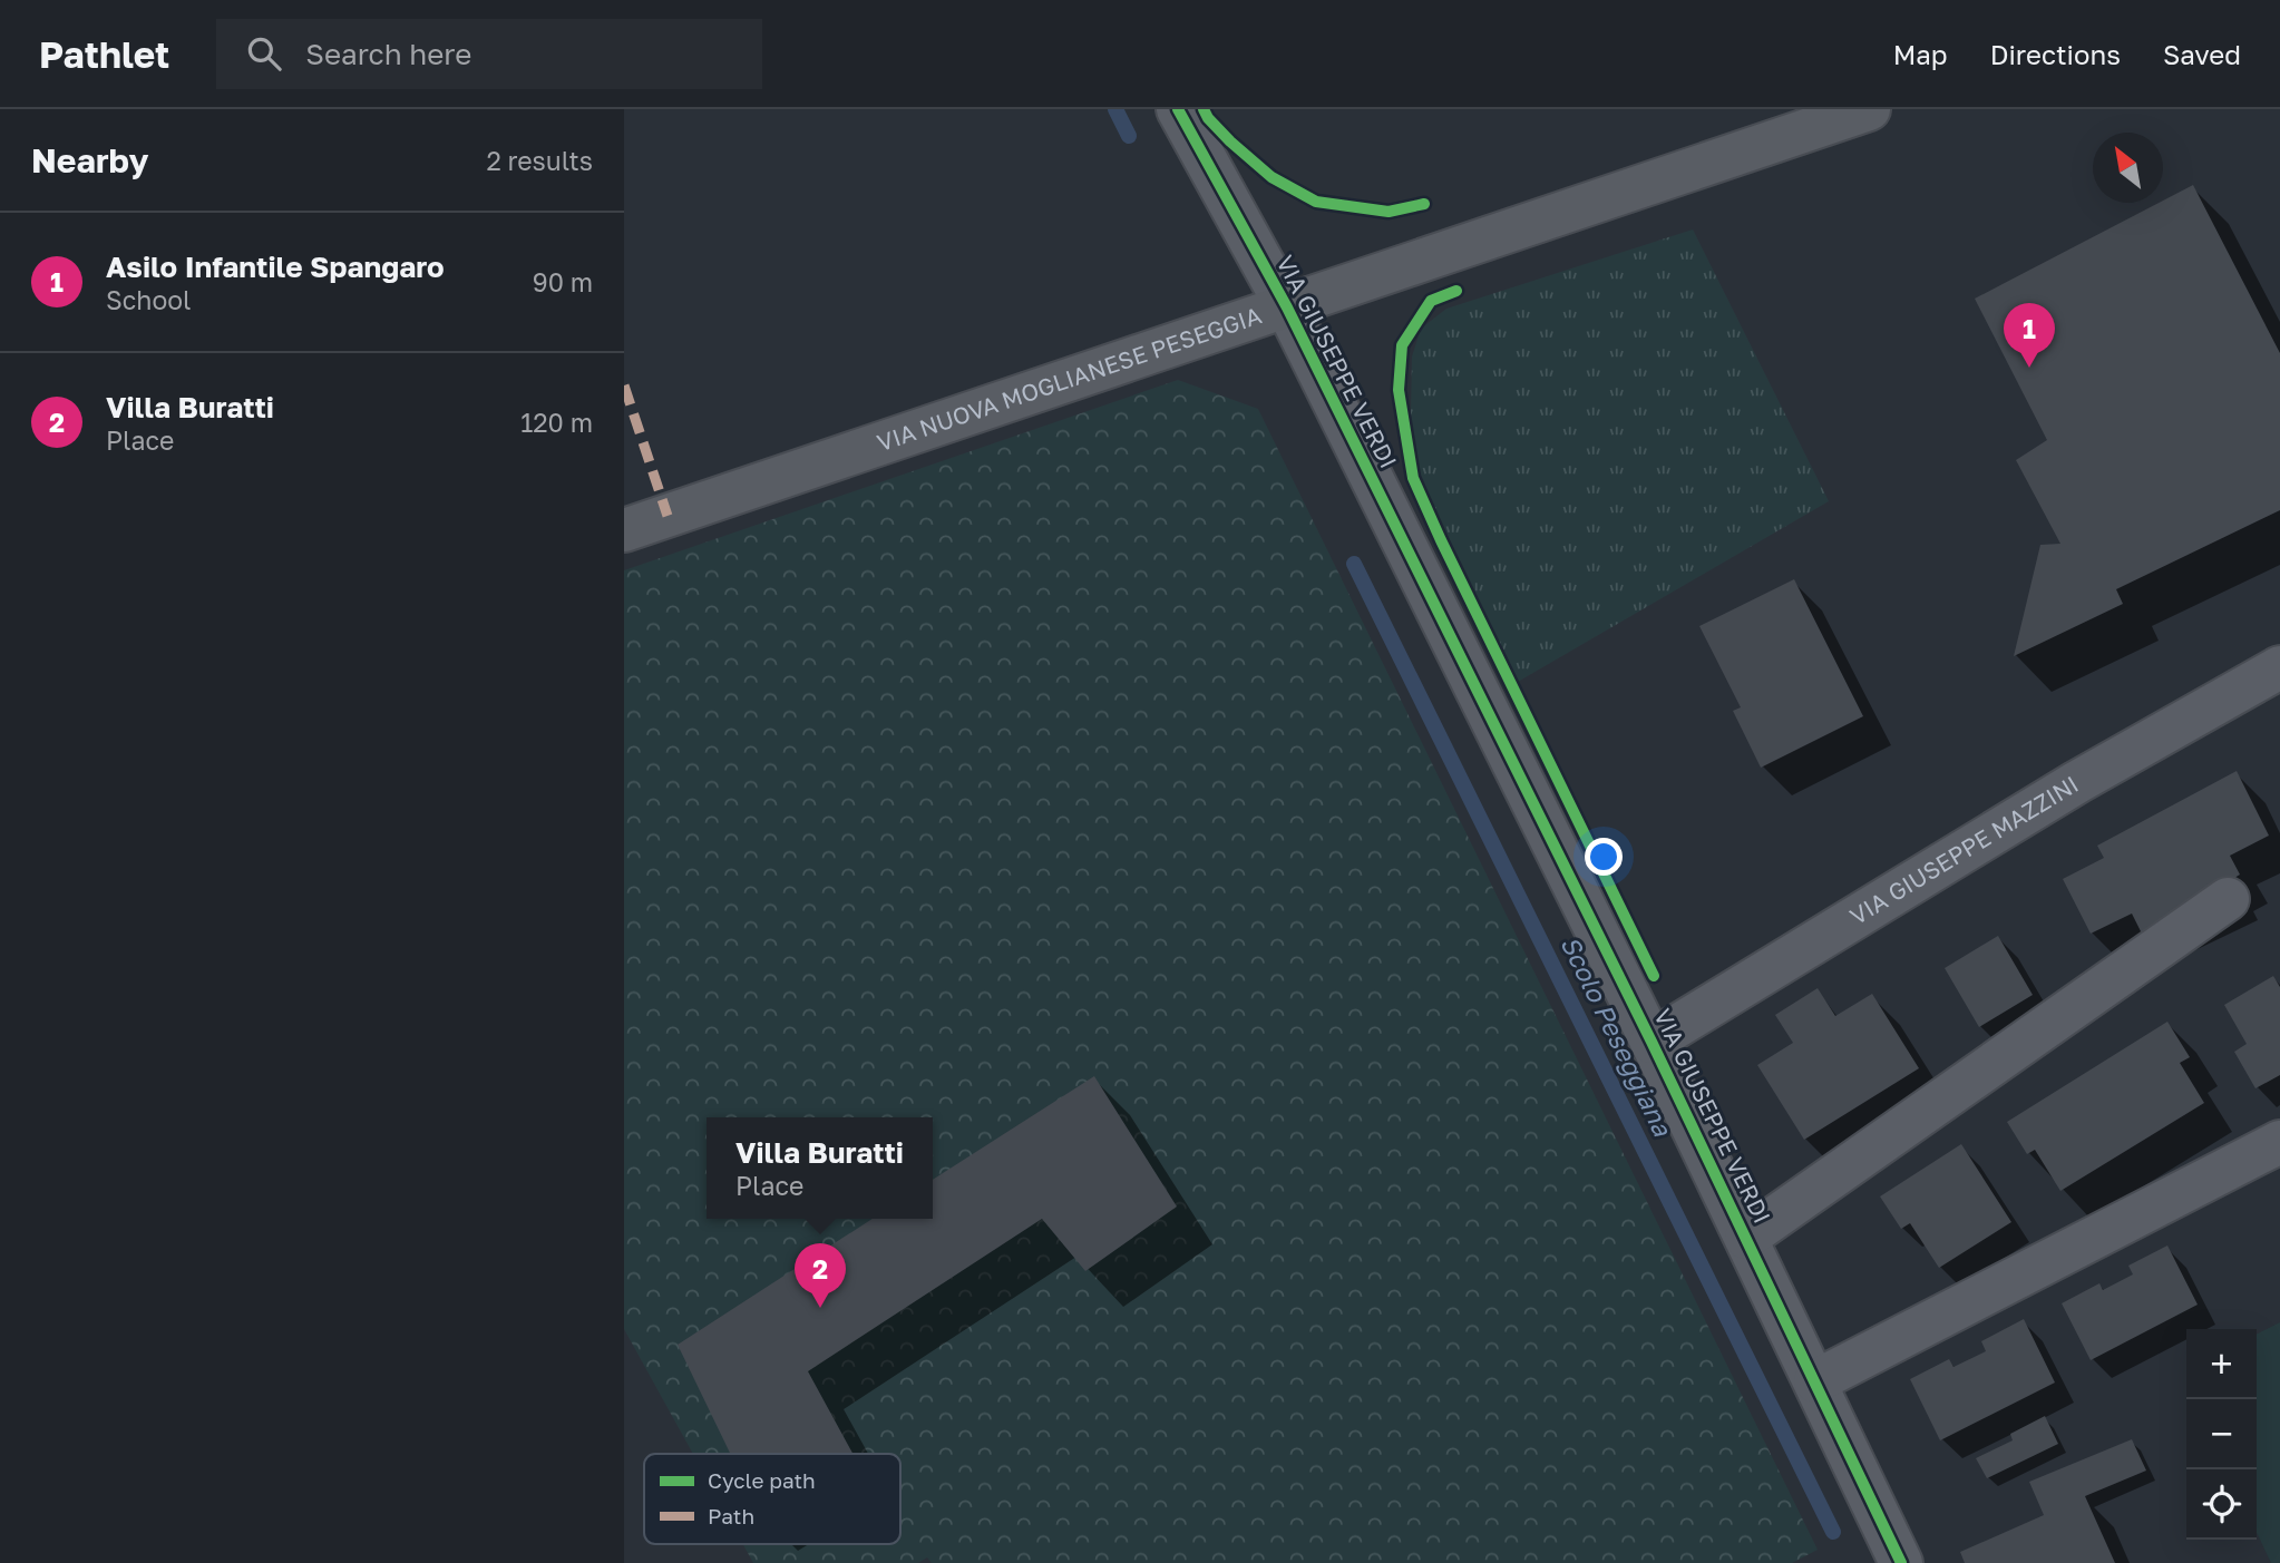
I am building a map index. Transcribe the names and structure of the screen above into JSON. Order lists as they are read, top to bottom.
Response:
{
  "streets": {
    "main road": ["VIA NUOVA MOGLIANESE PESEGGIA"],
    "street": ["VIA GIUSEPPE VERDI", "VIA GIUSEPPE MAZZINI"]
  },
  "crossings": [
    ["VIA GIUSEPPE VERDI", "VIA NUOVA MOGLIANESE PESEGGIA"],
    ["VIA GIUSEPPE VERDI", "VIA GIUSEPPE MAZZINI"]
  ],
  "water": ["Scolo Peseggiana"],
  "legend": ["Cycle path", "Path"],
  "north": "top left",
  "page": {
    "header": "Pathlet",
    "search": "Search here",
    "nav": ["Map", "Directions", "Saved"],
    "heading": ["Nearby", "2 results"],
    "list": [
      {
        "mark": "1",
        "name": "Asilo Infantile Spangaro",
        "note": "School",
        "value": "90 m"
      },
      {
        "mark": "2",
        "name": "Villa Buratti",
        "note": "Place",
        "value": "120 m"
      }
    ],
    "pins": ["1", "2"],
    "popup": ["Villa Buratti", "Place"],
    "map_buttons": ["+", "−"]
  }
}
